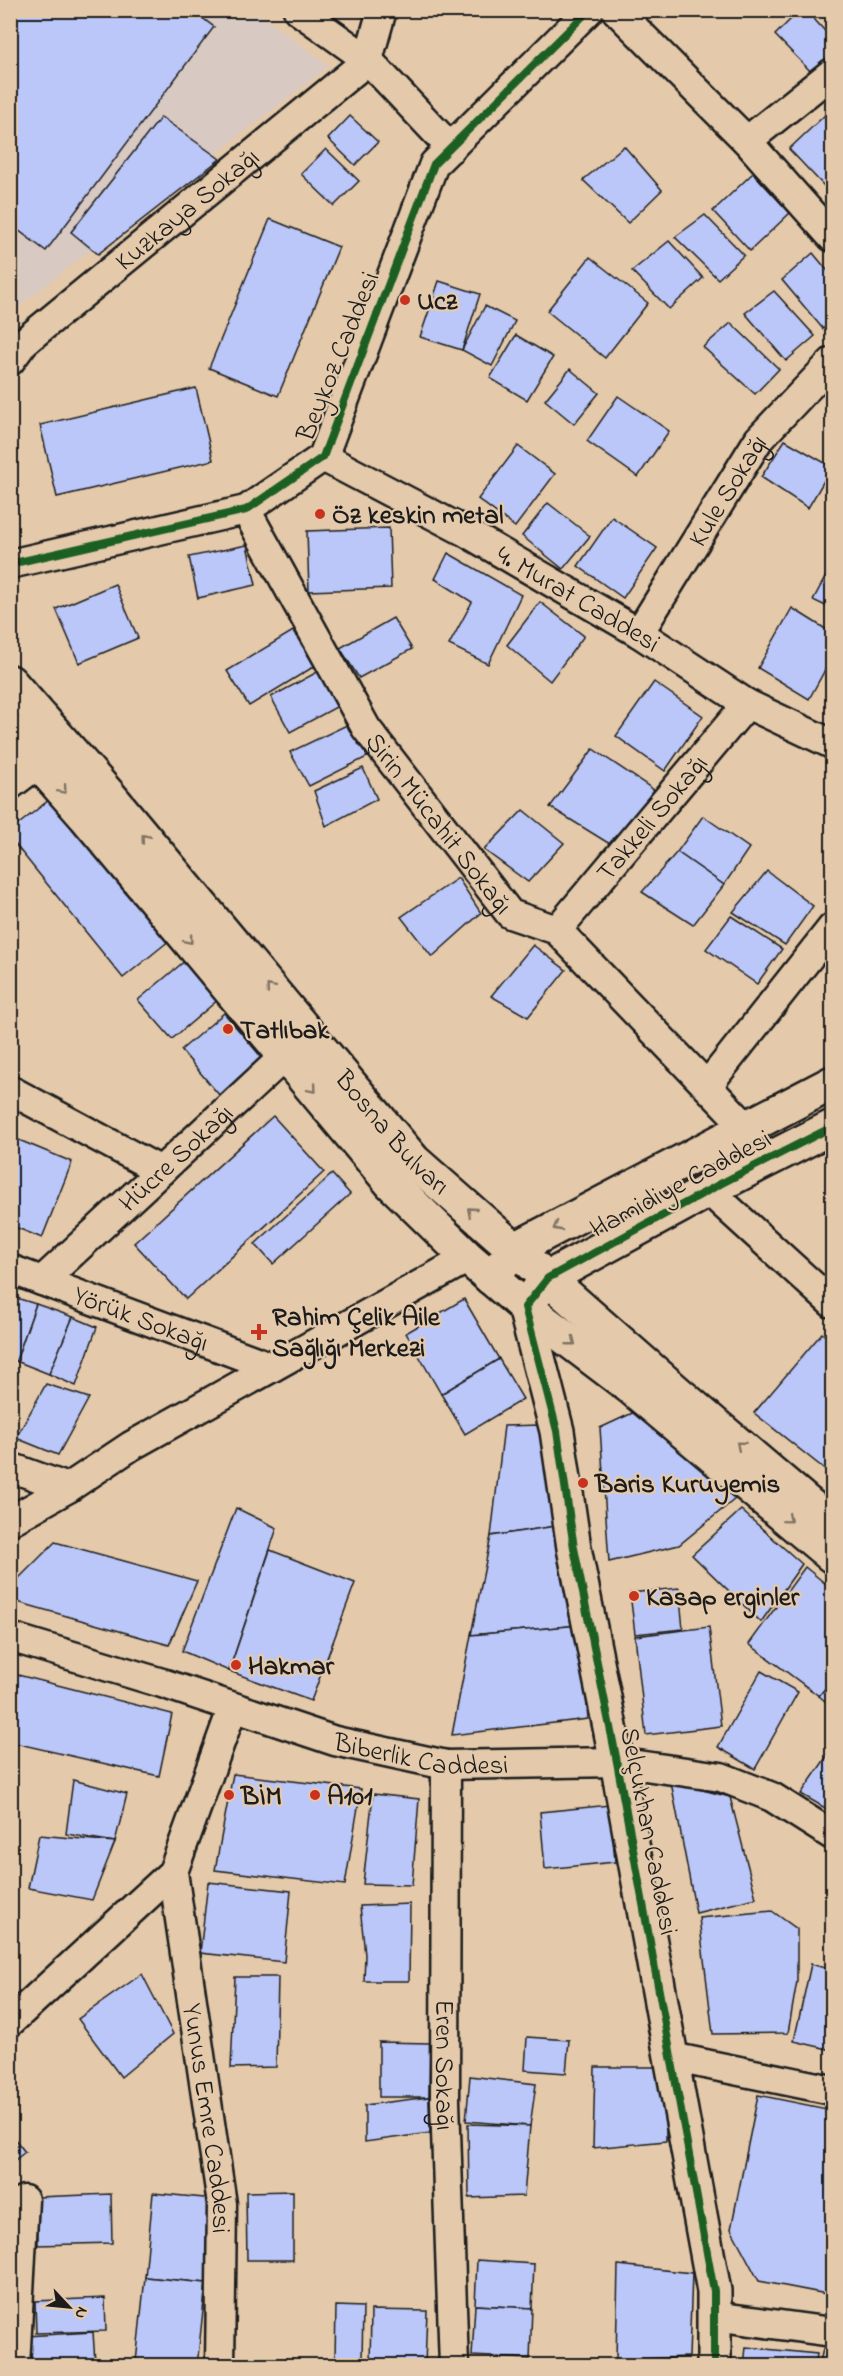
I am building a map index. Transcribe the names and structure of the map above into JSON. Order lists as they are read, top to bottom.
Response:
{
  "streets": {
    "main road": ["Bosna Bulvarı", "Hamidiye Caddesi", "Selçukhan Caddesi"],
    "street": [
      "Kuzkaya Sokağı",
      "Beykoz Caddesi",
      "Kule Sokağı",
      "4. Murat Caddesi",
      "Takkeli Sokağı",
      "Şirin Mücahit Sokağı",
      "Hücre Sokağı",
      "Yörük Sokağı",
      "Biberlik Caddesi",
      "Eren Sokağı",
      "Yunus Emre Caddesi"
    ]
  },
  "crossings": [
    ["Beykoz Caddesi", "4. Murat Caddesi"],
    ["Beykoz Caddesi", "Şirin Mücahit Sokağı"],
    ["Kule Sokağı", "4. Murat Caddesi"],
    ["4. Murat Caddesi", "Takkeli Sokağı"],
    ["Takkeli Sokağı", "Şirin Mücahit Sokağı"],
    ["Şirin Mücahit Sokağı", "Hamidiye Caddesi"],
    ["Bosna Bulvarı", "Hücre Sokağı"],
    ["Bosna Bulvarı", "Hamidiye Caddesi"],
    ["Bosna Bulvarı", "Selçukhan Caddesi"],
    ["Hücre Sokağı", "Yörük Sokağı"],
    ["Biberlik Caddesi", "Selçukhan Caddesi"],
    ["Biberlik Caddesi", "Eren Sokağı"]
  ],
  "places": {
    "other": [
      "Ucz",
      "Öz keskin metal",
      "Tatlıbak",
      "Baris Kuruyemis",
      "Kasap erginler",
      "Hakmar",
      "BİM",
      "A101"
    ],
    "health": ["Rahim Çelik Aile Sağlığı Merkezi"]
  },
  "north": "bottom right"
}
